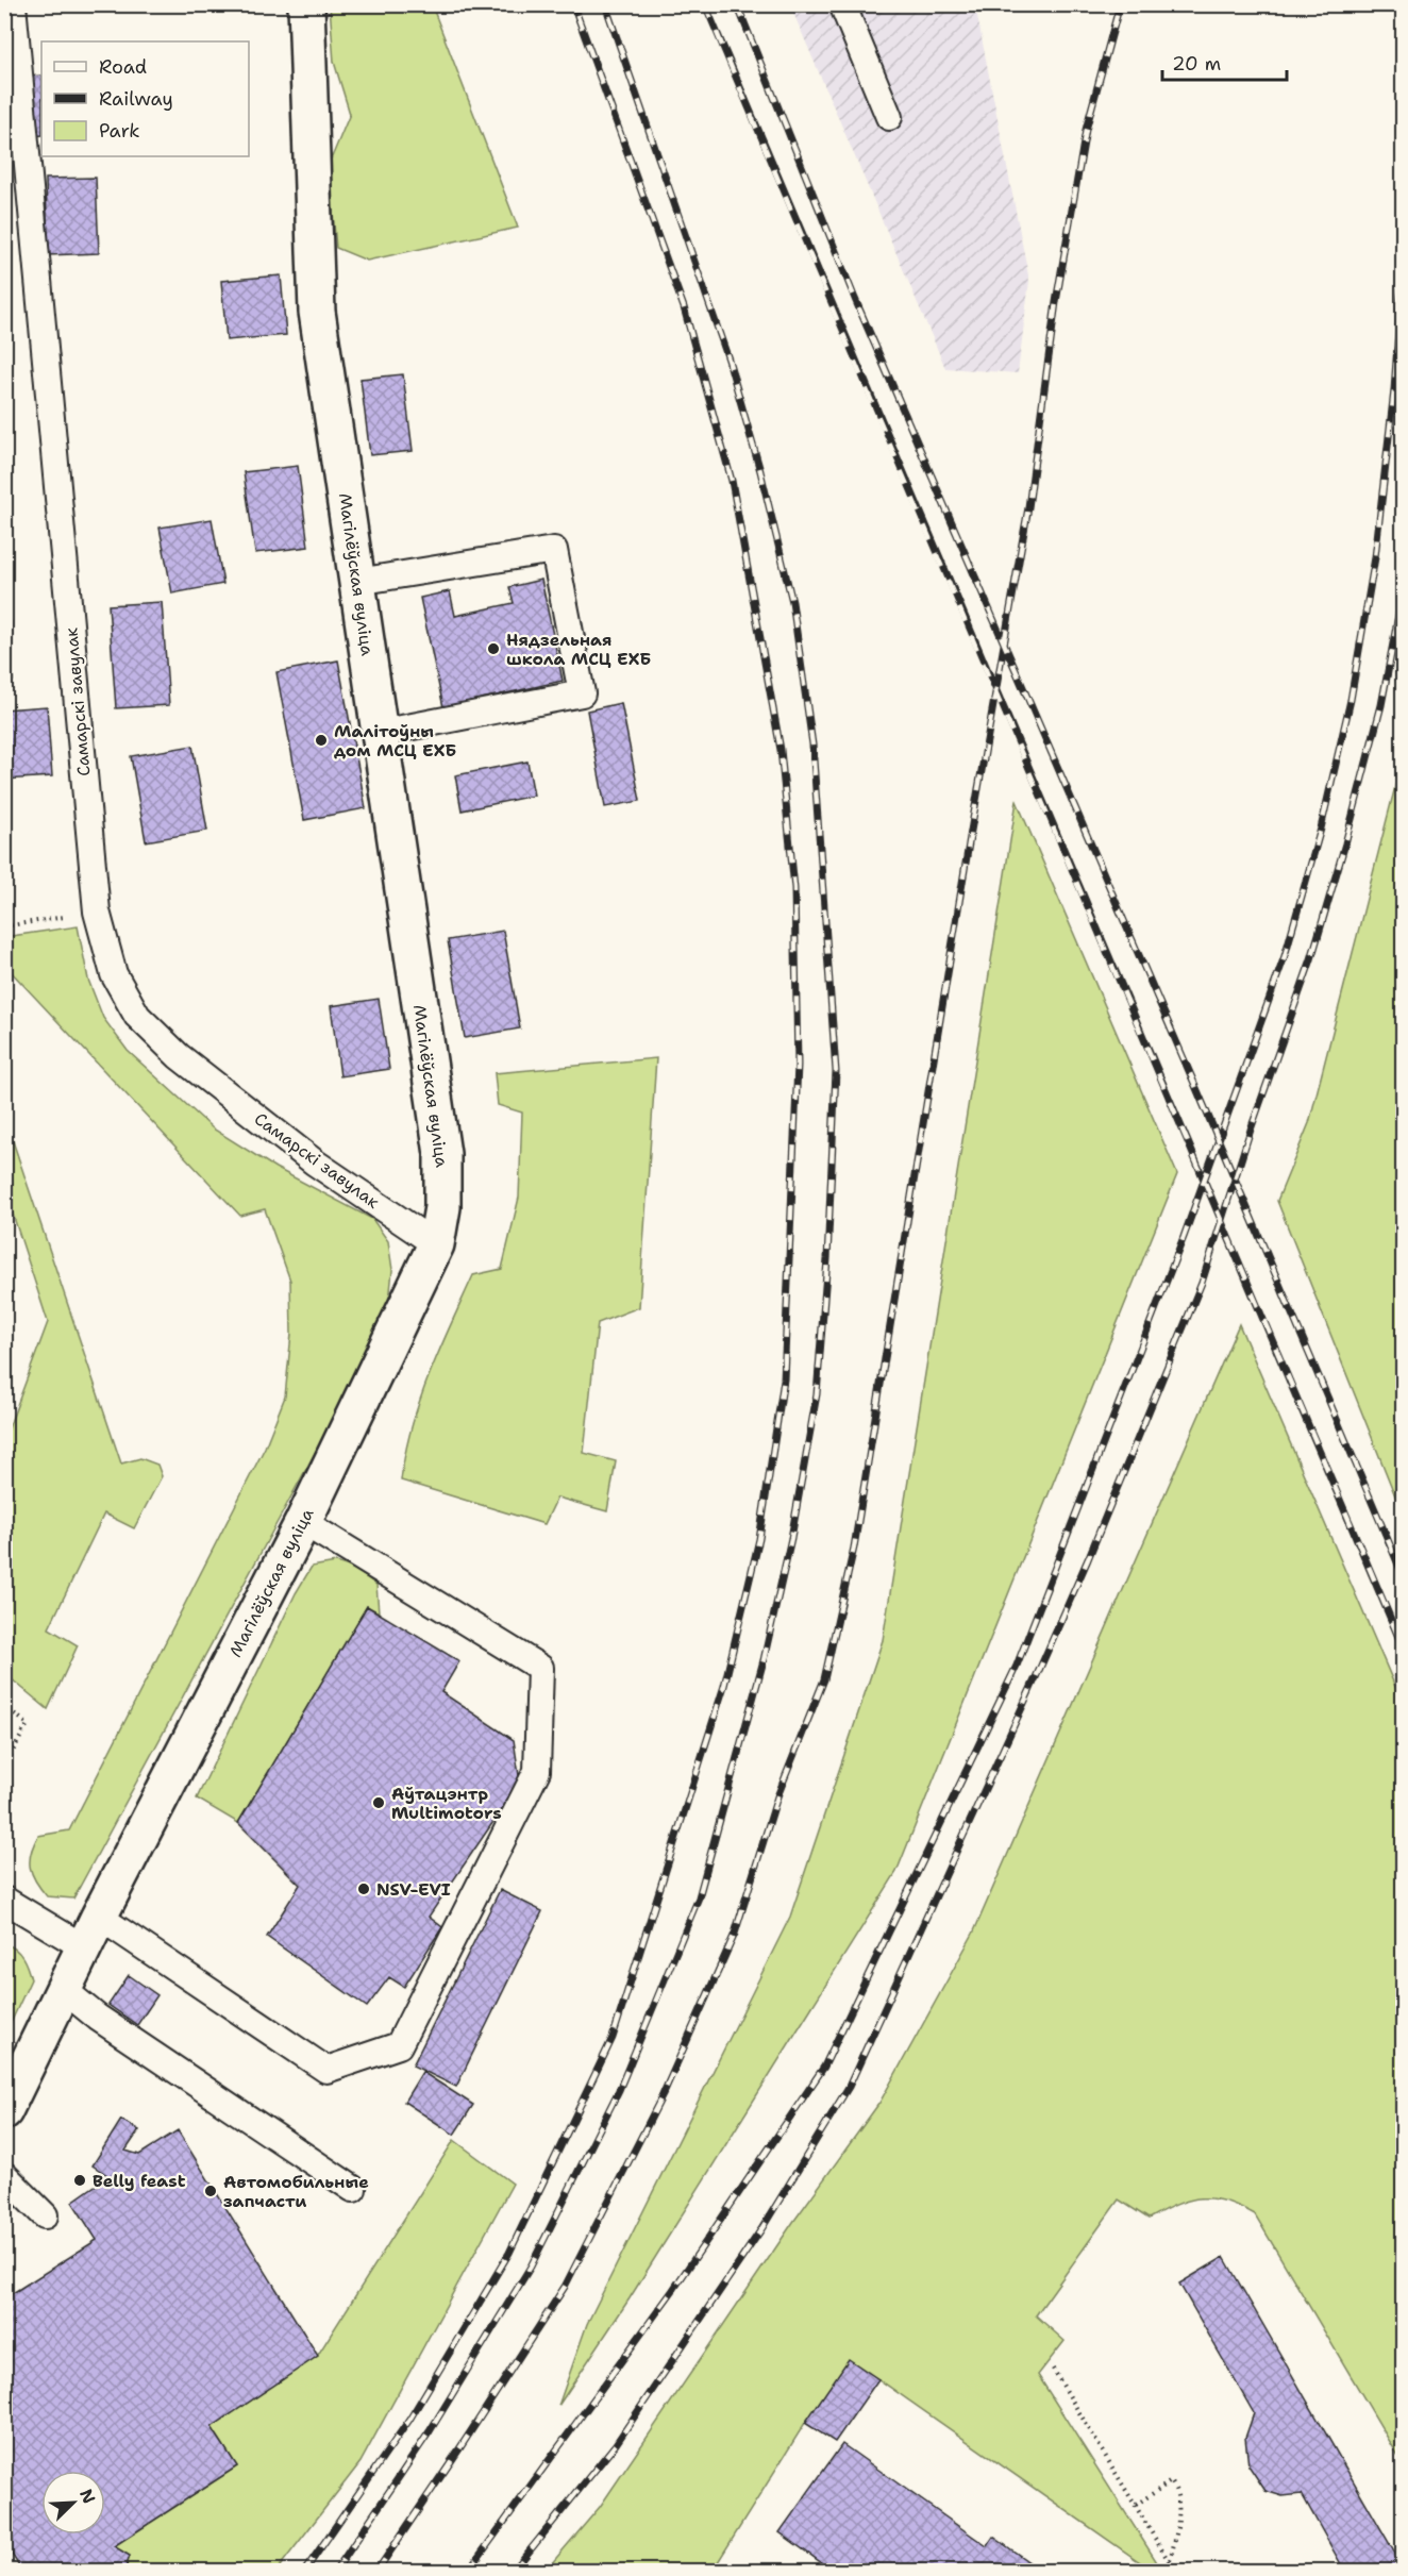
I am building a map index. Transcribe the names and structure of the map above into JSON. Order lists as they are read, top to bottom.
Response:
{
  "streets": {
    "street": ["Магілёўская вуліца"],
    "lane": ["Самарскі завулак"]
  },
  "crossings": [
    ["Магілёўская вуліца", "Самарскі завулак"]
  ],
  "places": [
    "Нядзельная школа МСЦ ЕХБ",
    "Малітоўны дом МСЦ ЕХБ",
    "Аўтацэнтр Multimotors",
    "NSV-EVI",
    "Belly feast",
    "Автомобильные запчасти"
  ],
  "legend": ["Road", "Railway", "Park"],
  "scale_bar": "20 m",
  "north": "top right"
}
